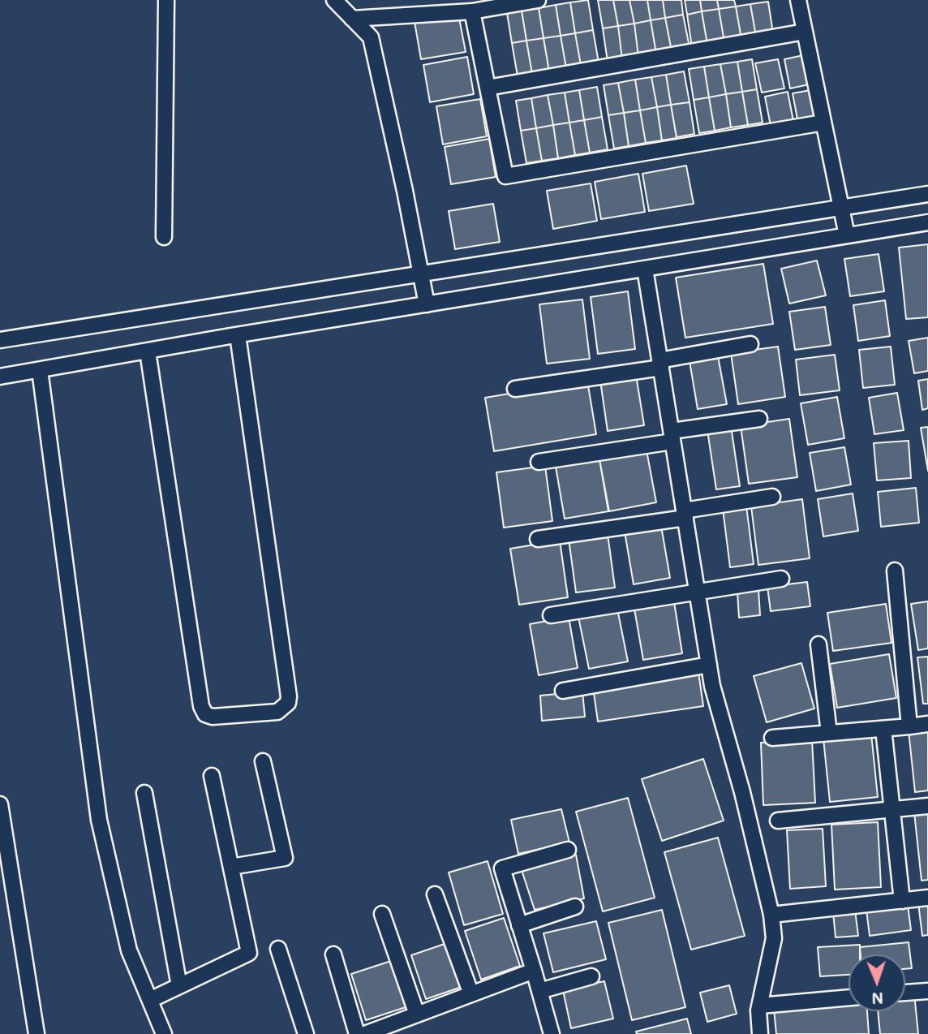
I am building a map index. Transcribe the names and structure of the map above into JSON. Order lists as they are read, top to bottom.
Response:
{
  "north": "bottom"
}
